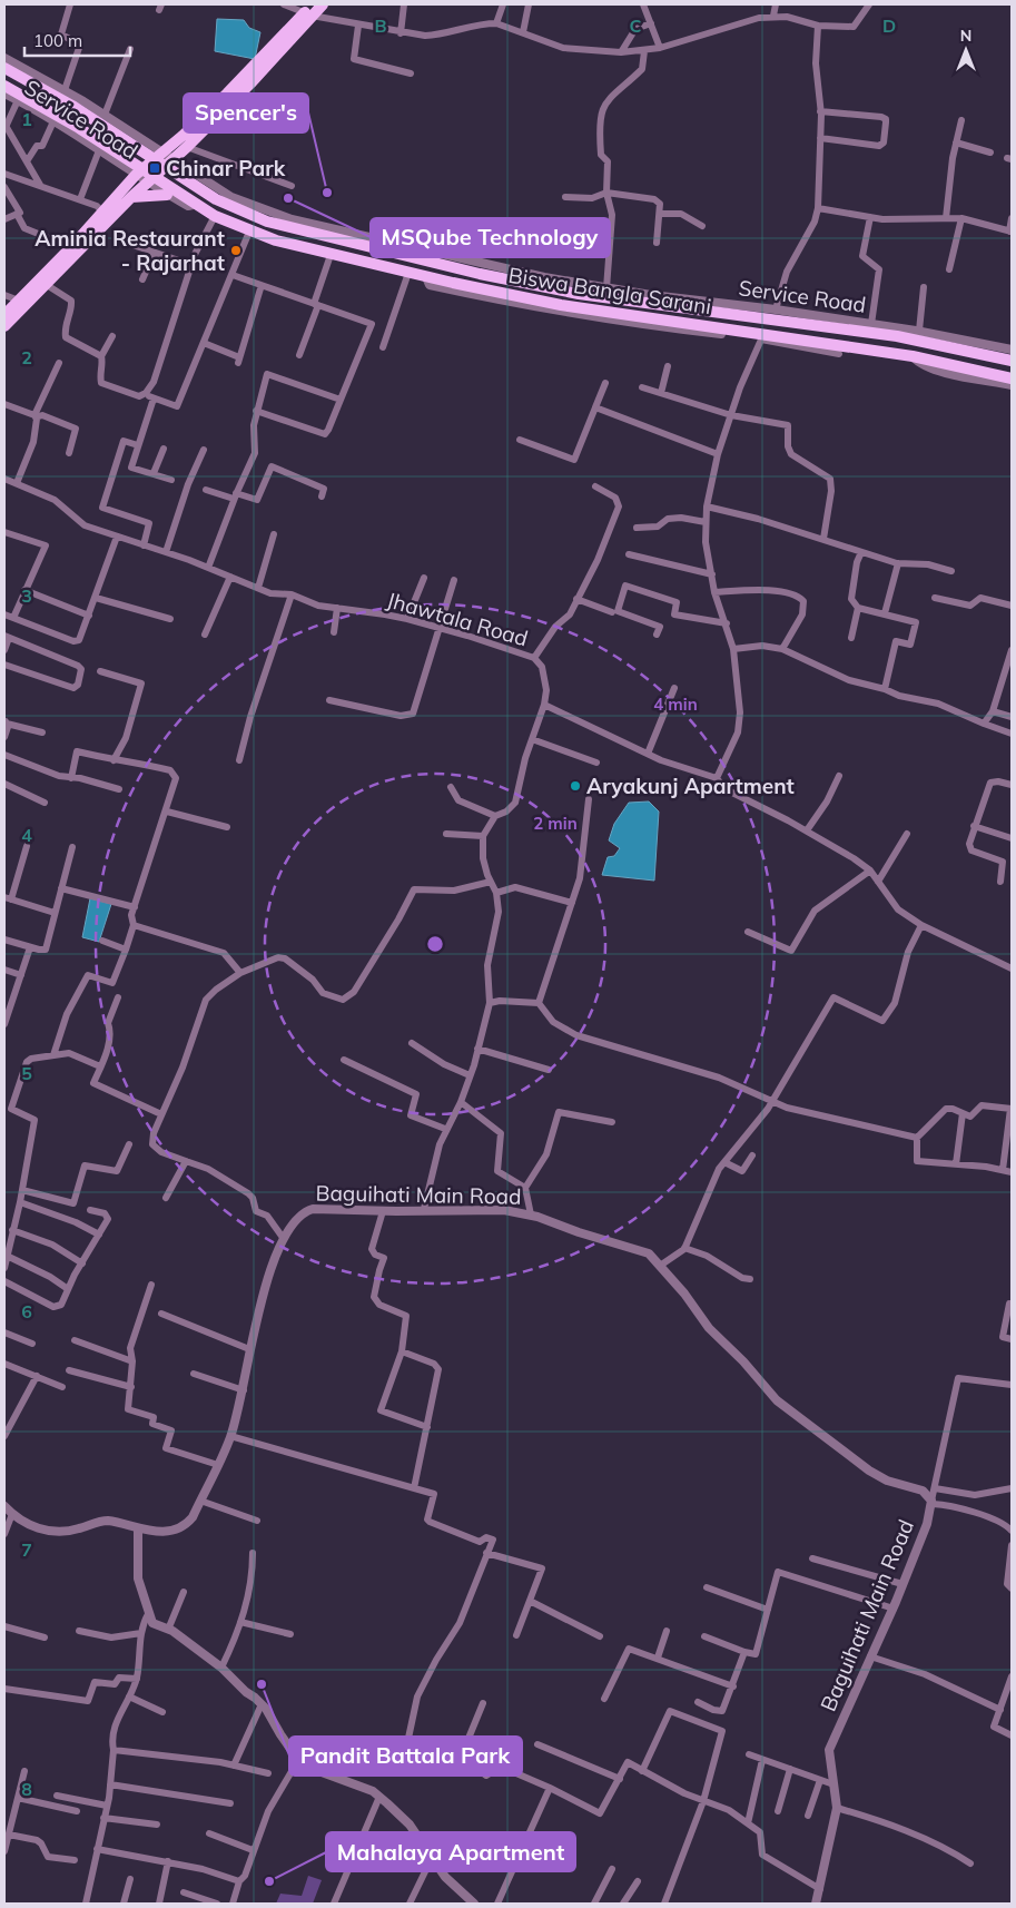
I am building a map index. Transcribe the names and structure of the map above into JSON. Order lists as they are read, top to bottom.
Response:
{
  "streets": {
    "main road": ["Biswa Bangla Sarani"],
    "street": ["Service Road", "Jhawtala Road", "Baguihati Main Road"]
  },
  "crossings": [
    ["Service Road", "Biswa Bangla Sarani"]
  ],
  "places": {
    "transit": ["Chinar Park"],
    "other": [
      "Spencer's",
      "MSQube Technology",
      "Aminia Restaurant - Rajarhat",
      "Aryakunj Apartment",
      "Pandit Battala Park",
      "Mahalaya Apartment"
    ]
  },
  "scale_bar": "100 m",
  "north": "top",
  "grid": {
    "columns": ["B", "C", "D"],
    "rows": [
      "1",
      "2",
      "3",
      "4",
      "5",
      "6",
      "7",
      "8"
    ]
  },
  "rings": ["4 min", "2 min"]
}
